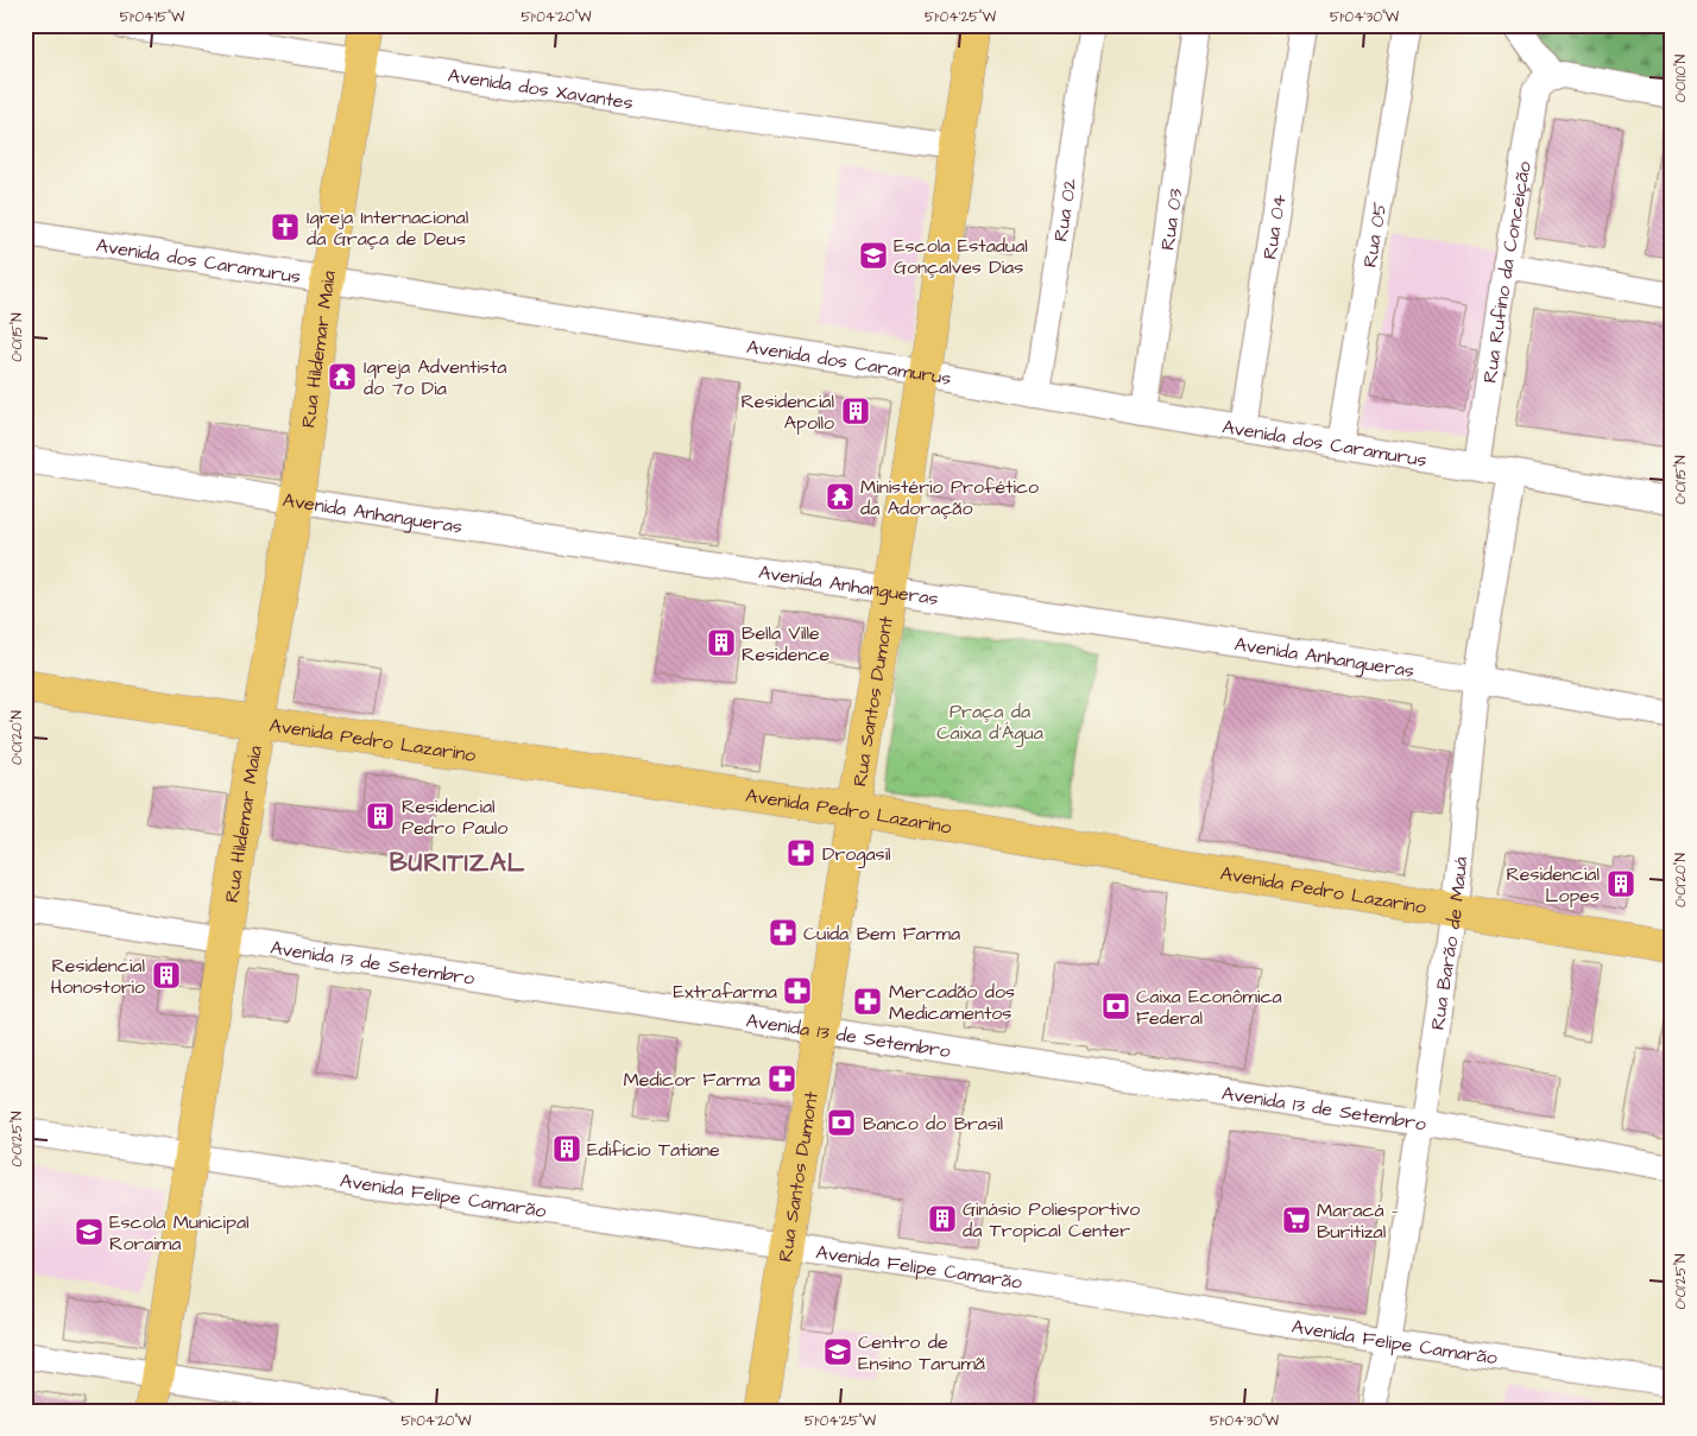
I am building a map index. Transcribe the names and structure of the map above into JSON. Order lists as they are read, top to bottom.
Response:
{
  "streets": {
    "main road": ["Rua Hildemar Maia", "Rua Santos Dumont", "Avenida Pedro Lazarino"],
    "street": [
      "Avenida dos Xavantes",
      "Rua 02",
      "Rua 03",
      "Rua 04",
      "Rua 05",
      "Avenida dos Caramurus",
      "Rua Rufino da Conceição",
      "Avenida Anhangueras",
      "Rua Barão de Mauá",
      "Avenida 13 de Setembro",
      "Avenida Felipe Camarão"
    ]
  },
  "crossings": [
    ["Avenida dos Xavantes", "Rua Hildemar Maia"],
    ["Avenida dos Xavantes", "Rua Santos Dumont"],
    ["Rua 02", "Avenida dos Caramurus"],
    ["Rua 03", "Avenida dos Caramurus"],
    ["Rua 04", "Avenida dos Caramurus"],
    ["Rua 05", "Avenida dos Caramurus"],
    ["Avenida dos Caramurus", "Rua Rufino da Conceição"],
    ["Avenida dos Caramurus", "Rua Hildemar Maia"],
    ["Avenida dos Caramurus", "Rua Santos Dumont"],
    ["Avenida dos Caramurus", "Rua Barão de Mauá"],
    ["Rua Hildemar Maia", "Avenida Anhangueras"],
    ["Rua Hildemar Maia", "Avenida Pedro Lazarino"],
    ["Rua Hildemar Maia", "Avenida 13 de Setembro"],
    ["Rua Hildemar Maia", "Avenida Felipe Camarão"],
    ["Avenida Anhangueras", "Rua Santos Dumont"],
    ["Avenida Anhangueras", "Rua Barão de Mauá"],
    ["Rua Santos Dumont", "Avenida Pedro Lazarino"],
    ["Rua Santos Dumont", "Avenida 13 de Setembro"],
    ["Rua Santos Dumont", "Avenida Felipe Camarão"],
    ["Avenida Pedro Lazarino", "Rua Barão de Mauá"],
    ["Rua Barão de Mauá", "Avenida 13 de Setembro"],
    ["Rua Barão de Mauá", "Avenida Felipe Camarão"]
  ],
  "districts": ["BURITIZAL"],
  "parks": ["Praça da Caixa d'Água"],
  "places": {
    "church": ["Igreja Internacional da Graça de Deus"],
    "school or university": ["Escola Estadual Gonçalves Dias", "Escola Municipal Roraima", "Centro de Ensino Tarumã"],
    "temple": ["Igreja Adventista do 7o Dia", "Ministério Profético da Adoração"],
    "building": [
      "Residencial Apollo",
      "Bella Ville Residence",
      "Residencial Pedro Paulo",
      "Residencial Lopes",
      "Residencial Honostorio",
      "Edifício Tatiane",
      "Ginásio Poliesportivo da Tropical Center"
    ],
    "pharmacy": [
      "Drogasil",
      "Cuida Bem Farma",
      "Extrafarma",
      "Mercadão dos Medicamentos",
      "Medicor Farma"
    ],
    "bank": ["Caixa Econômica Federal", "Banco do Brasil"],
    "supermarket": ["Maracá - Buritizal"]
  },
  "coordinates": [
    "51°04'15\"W",
    "51°04'20\"W",
    "51°04'25\"W",
    "51°04'30\"W",
    "0°01'10\"N",
    "0°01'15\"N",
    "0°01'20\"N",
    "0°01'25\"N"
  ]
}
